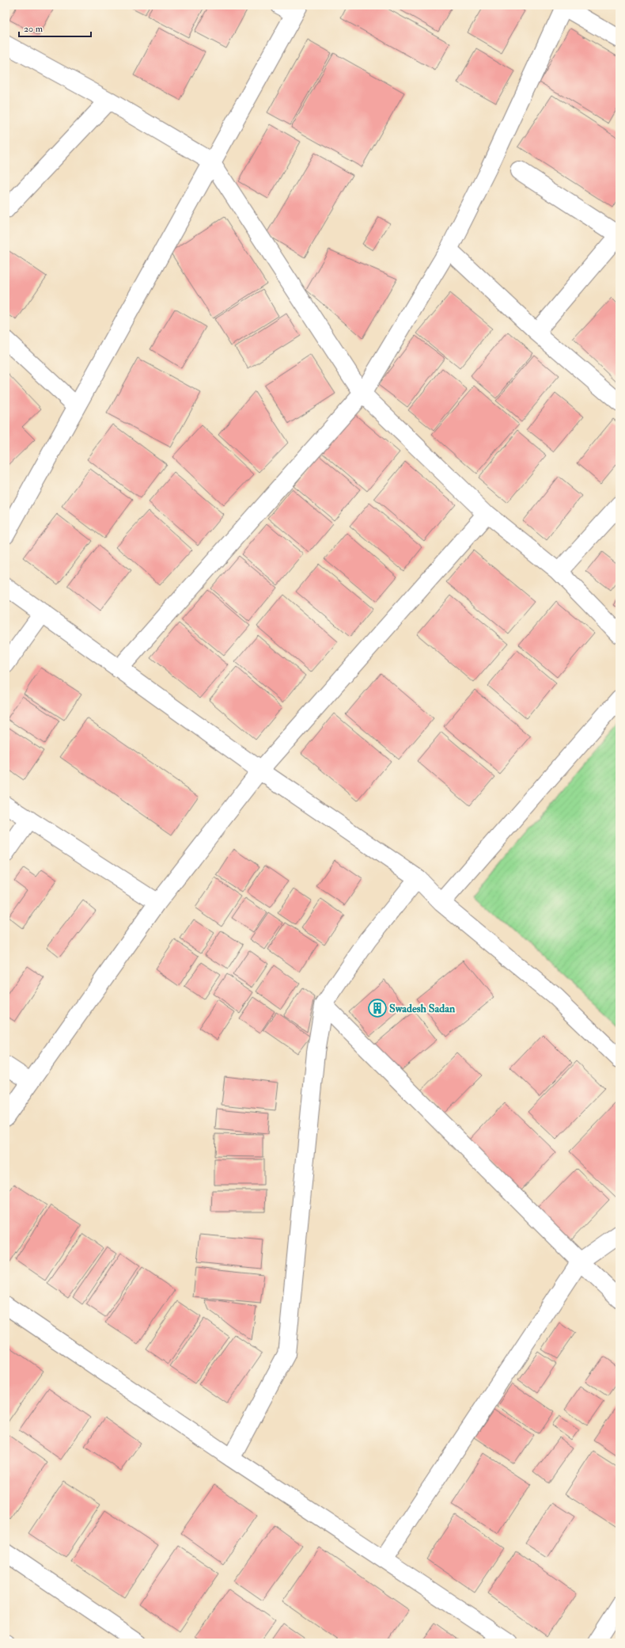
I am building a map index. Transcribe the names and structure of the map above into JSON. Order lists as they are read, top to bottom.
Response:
{
  "places": {
    "building": ["Swadesh Sadan"]
  },
  "scale_bar": "20 m"
}
